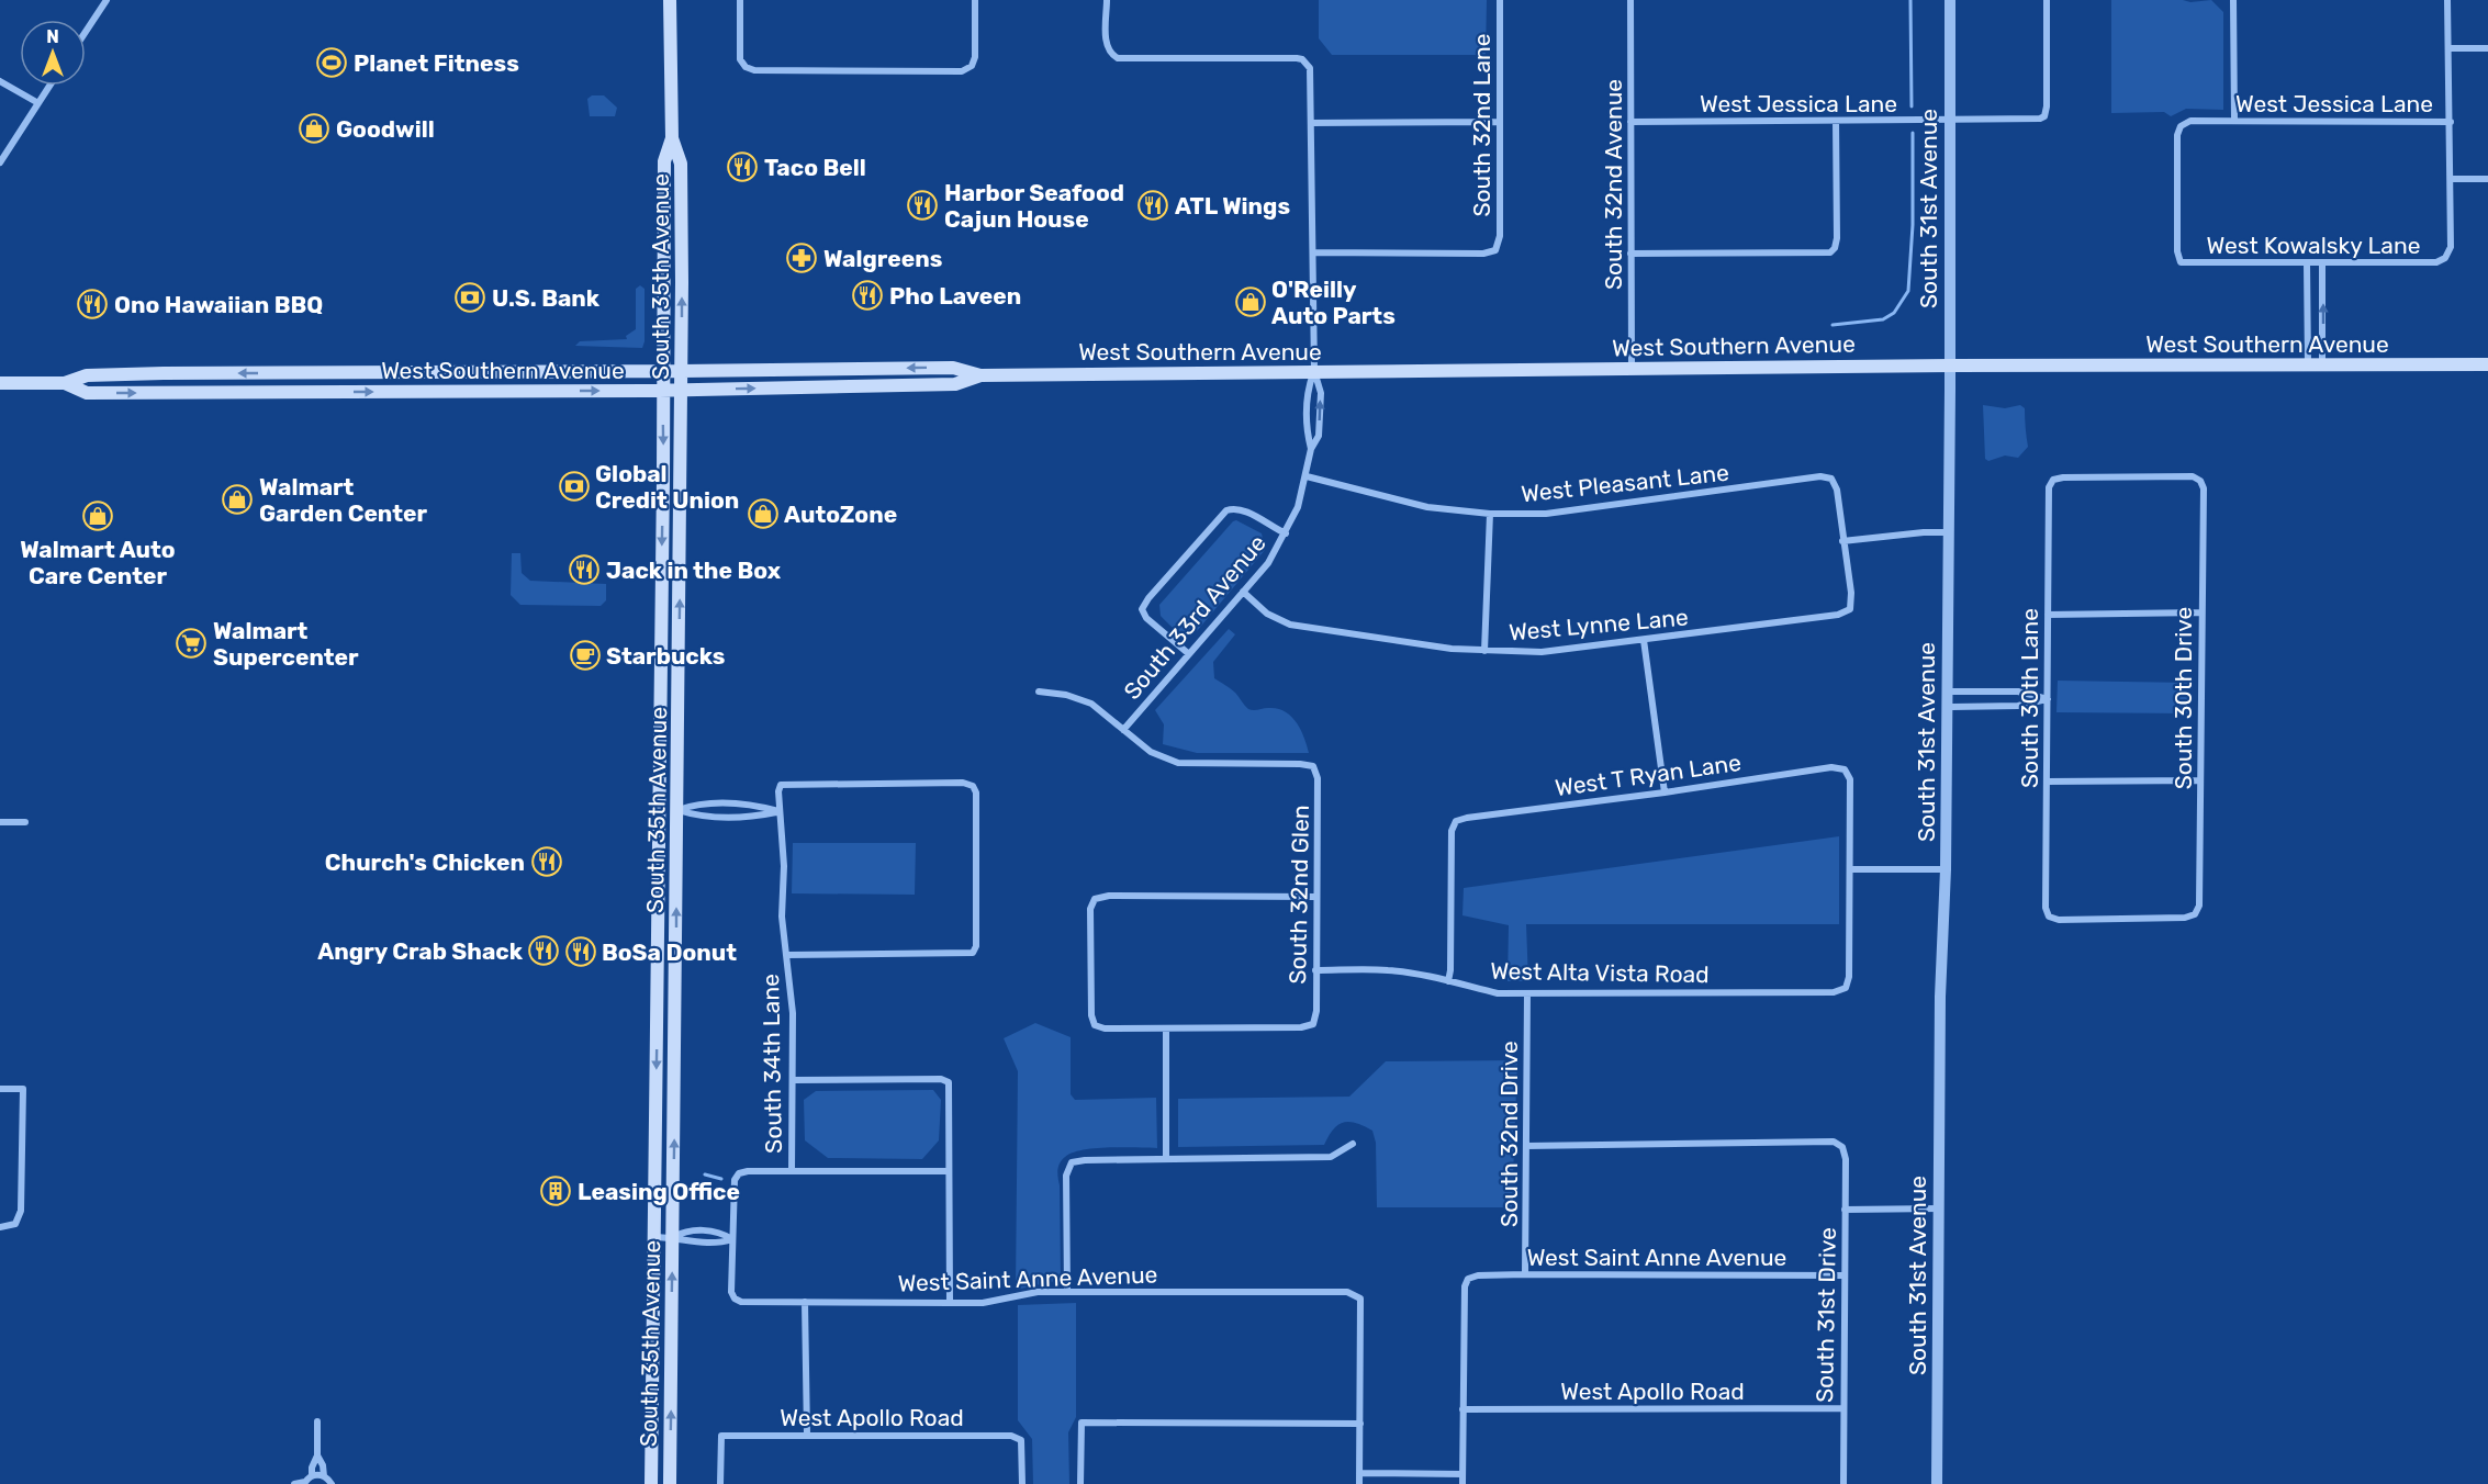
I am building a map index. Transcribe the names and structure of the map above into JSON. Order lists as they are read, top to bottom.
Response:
{
  "streets": {
    "main road": ["South 35th Avenue", "West Southern Avenue"],
    "street": [
      "West Jessica Lane",
      "South 32nd Lane",
      "South 32nd Avenue",
      "South 31st Avenue",
      "West Kowalsky Lane",
      "West Pleasant Lane",
      "South 33rd Avenue",
      "West Lynne Lane",
      "South 30th Lane",
      "South 30th Drive",
      "West T Ryan Lane",
      "South 32nd Glen",
      "West Alta Vista Road",
      "South 34th Lane",
      "South 32nd Drive",
      "West Saint Anne Avenue",
      "South 31st Drive",
      "West Apollo Road"
    ]
  },
  "crossings": [
    ["West Jessica Lane", "South 32nd Avenue"],
    ["West Jessica Lane", "South 31st Avenue"],
    ["West Jessica Lane", "West Kowalsky Lane"],
    ["South 32nd Lane", "South 33rd Avenue"],
    ["South 32nd Avenue", "West Southern Avenue"],
    ["South 31st Avenue", "West Southern Avenue"],
    ["South 35th Avenue", "West Southern Avenue"],
    ["West Southern Avenue", "South 33rd Avenue"],
    ["West Pleasant Lane", "South 33rd Avenue"],
    ["West Pleasant Lane", "West Lynne Lane"],
    ["South 33rd Avenue", "West Lynne Lane"],
    ["South 33rd Avenue", "South 32nd Glen"],
    ["South 30th Lane", "South 30th Drive"],
    ["West T Ryan Lane", "West Alta Vista Road"],
    ["South 32nd Glen", "West Alta Vista Road"],
    ["West Alta Vista Road", "South 32nd Drive"],
    ["South 32nd Drive", "West Saint Anne Avenue"],
    ["South 32nd Drive", "South 31st Drive"],
    ["West Saint Anne Avenue", "South 31st Drive"],
    ["West Saint Anne Avenue", "West Apollo Road"],
    ["South 31st Drive", "West Apollo Road"]
  ],
  "places": {
    "sports": ["Planet Fitness"],
    "shop": [
      "Goodwill",
      "O'Reilly Auto Parts",
      "Walmart Garden Center",
      "AutoZone",
      "Walmart Auto Care Center"
    ],
    "restaurant": [
      "Taco Bell",
      "Harbor Seafood Cajun House",
      "ATL Wings",
      "Pho Laveen",
      "Ono Hawaiian BBQ",
      "Jack in the Box",
      "Church's Chicken",
      "Angry Crab Shack",
      "BoSa Donut"
    ],
    "pharmacy": ["Walgreens"],
    "bank": ["U.S. Bank", "Global Credit Union"],
    "supermarket": ["Walmart Supercenter"],
    "cafe": ["Starbucks"],
    "building": ["Leasing Office"]
  },
  "north": "top"
}
